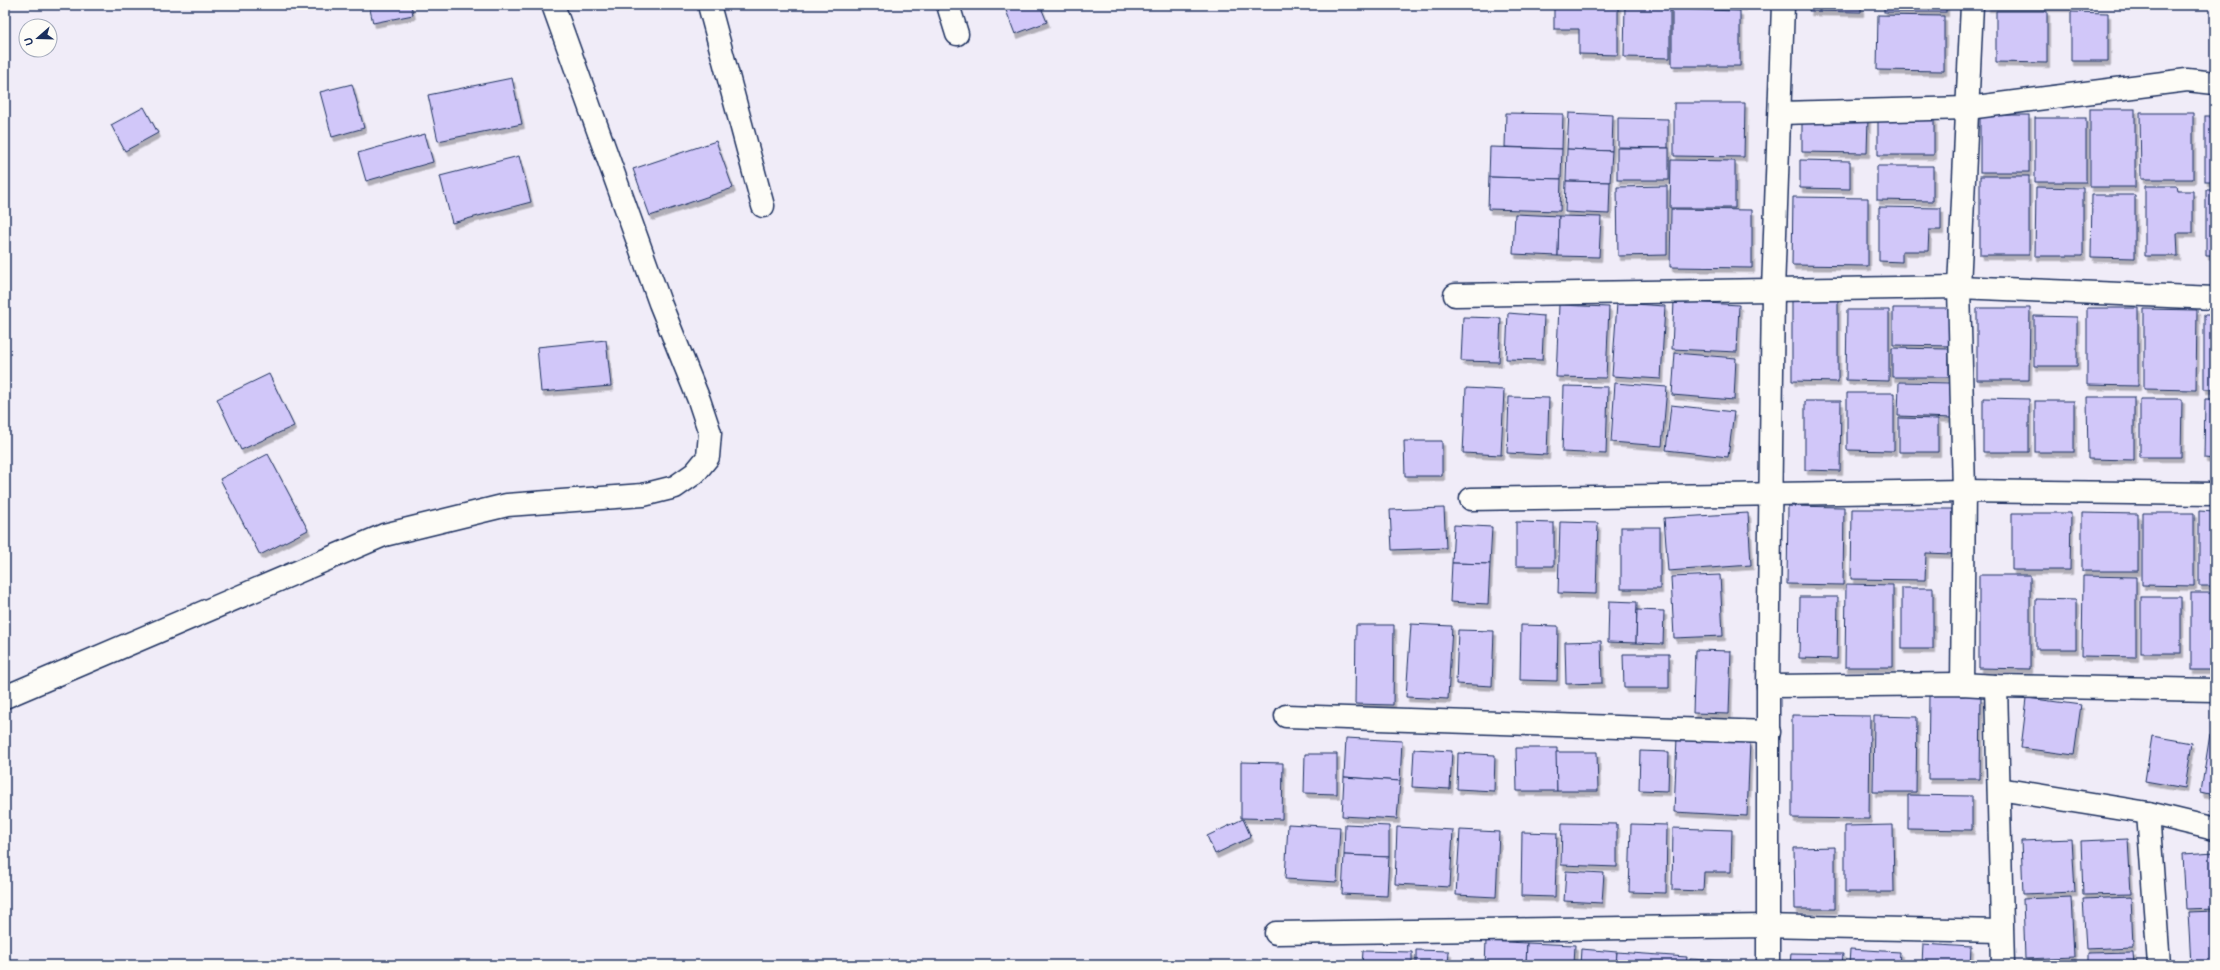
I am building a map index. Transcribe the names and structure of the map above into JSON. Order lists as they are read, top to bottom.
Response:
{
  "north": "left"
}
